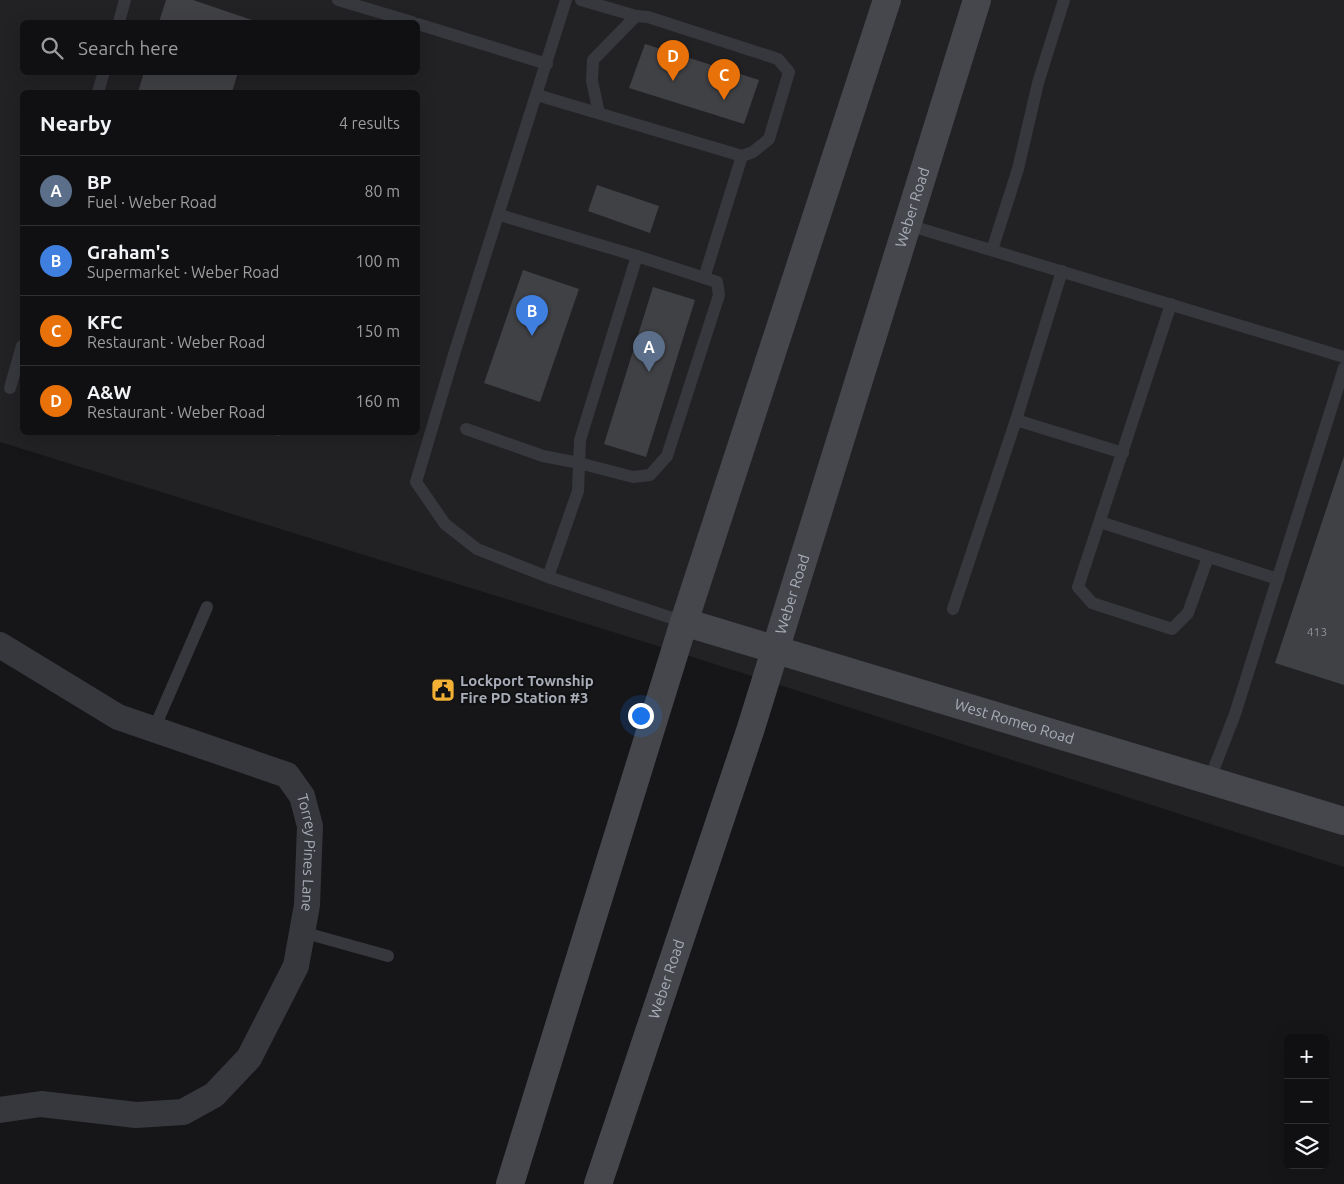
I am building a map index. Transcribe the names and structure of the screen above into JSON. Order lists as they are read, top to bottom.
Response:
{
  "streets": {
    "main road": ["Weber Road", "West Romeo Road"],
    "street": ["Torrey Pines Lane"]
  },
  "crossings": [
    ["Weber Road", "West Romeo Road"]
  ],
  "places": {
    "public building": ["Lockport Township Fire PD Station #3"]
  },
  "house_numbers": ["413"],
  "page": {
    "search": "Search here",
    "pins": [
      "D",
      "C",
      "B",
      "A"
    ],
    "heading": ["Nearby", "4 results"],
    "list": [
      {
        "mark": "A",
        "name": "BP",
        "note": "Fuel · Weber Road",
        "value": "80 m"
      },
      {
        "mark": "B",
        "name": "Graham's",
        "note": "Supermarket · Weber Road",
        "value": "100 m"
      },
      {
        "mark": "C",
        "name": "KFC",
        "note": "Restaurant · Weber Road",
        "value": "150 m"
      },
      {
        "mark": "D",
        "name": "A&W",
        "note": "Restaurant · Weber Road",
        "value": "160 m"
      }
    ],
    "map_buttons": ["+", "−"]
  }
}
